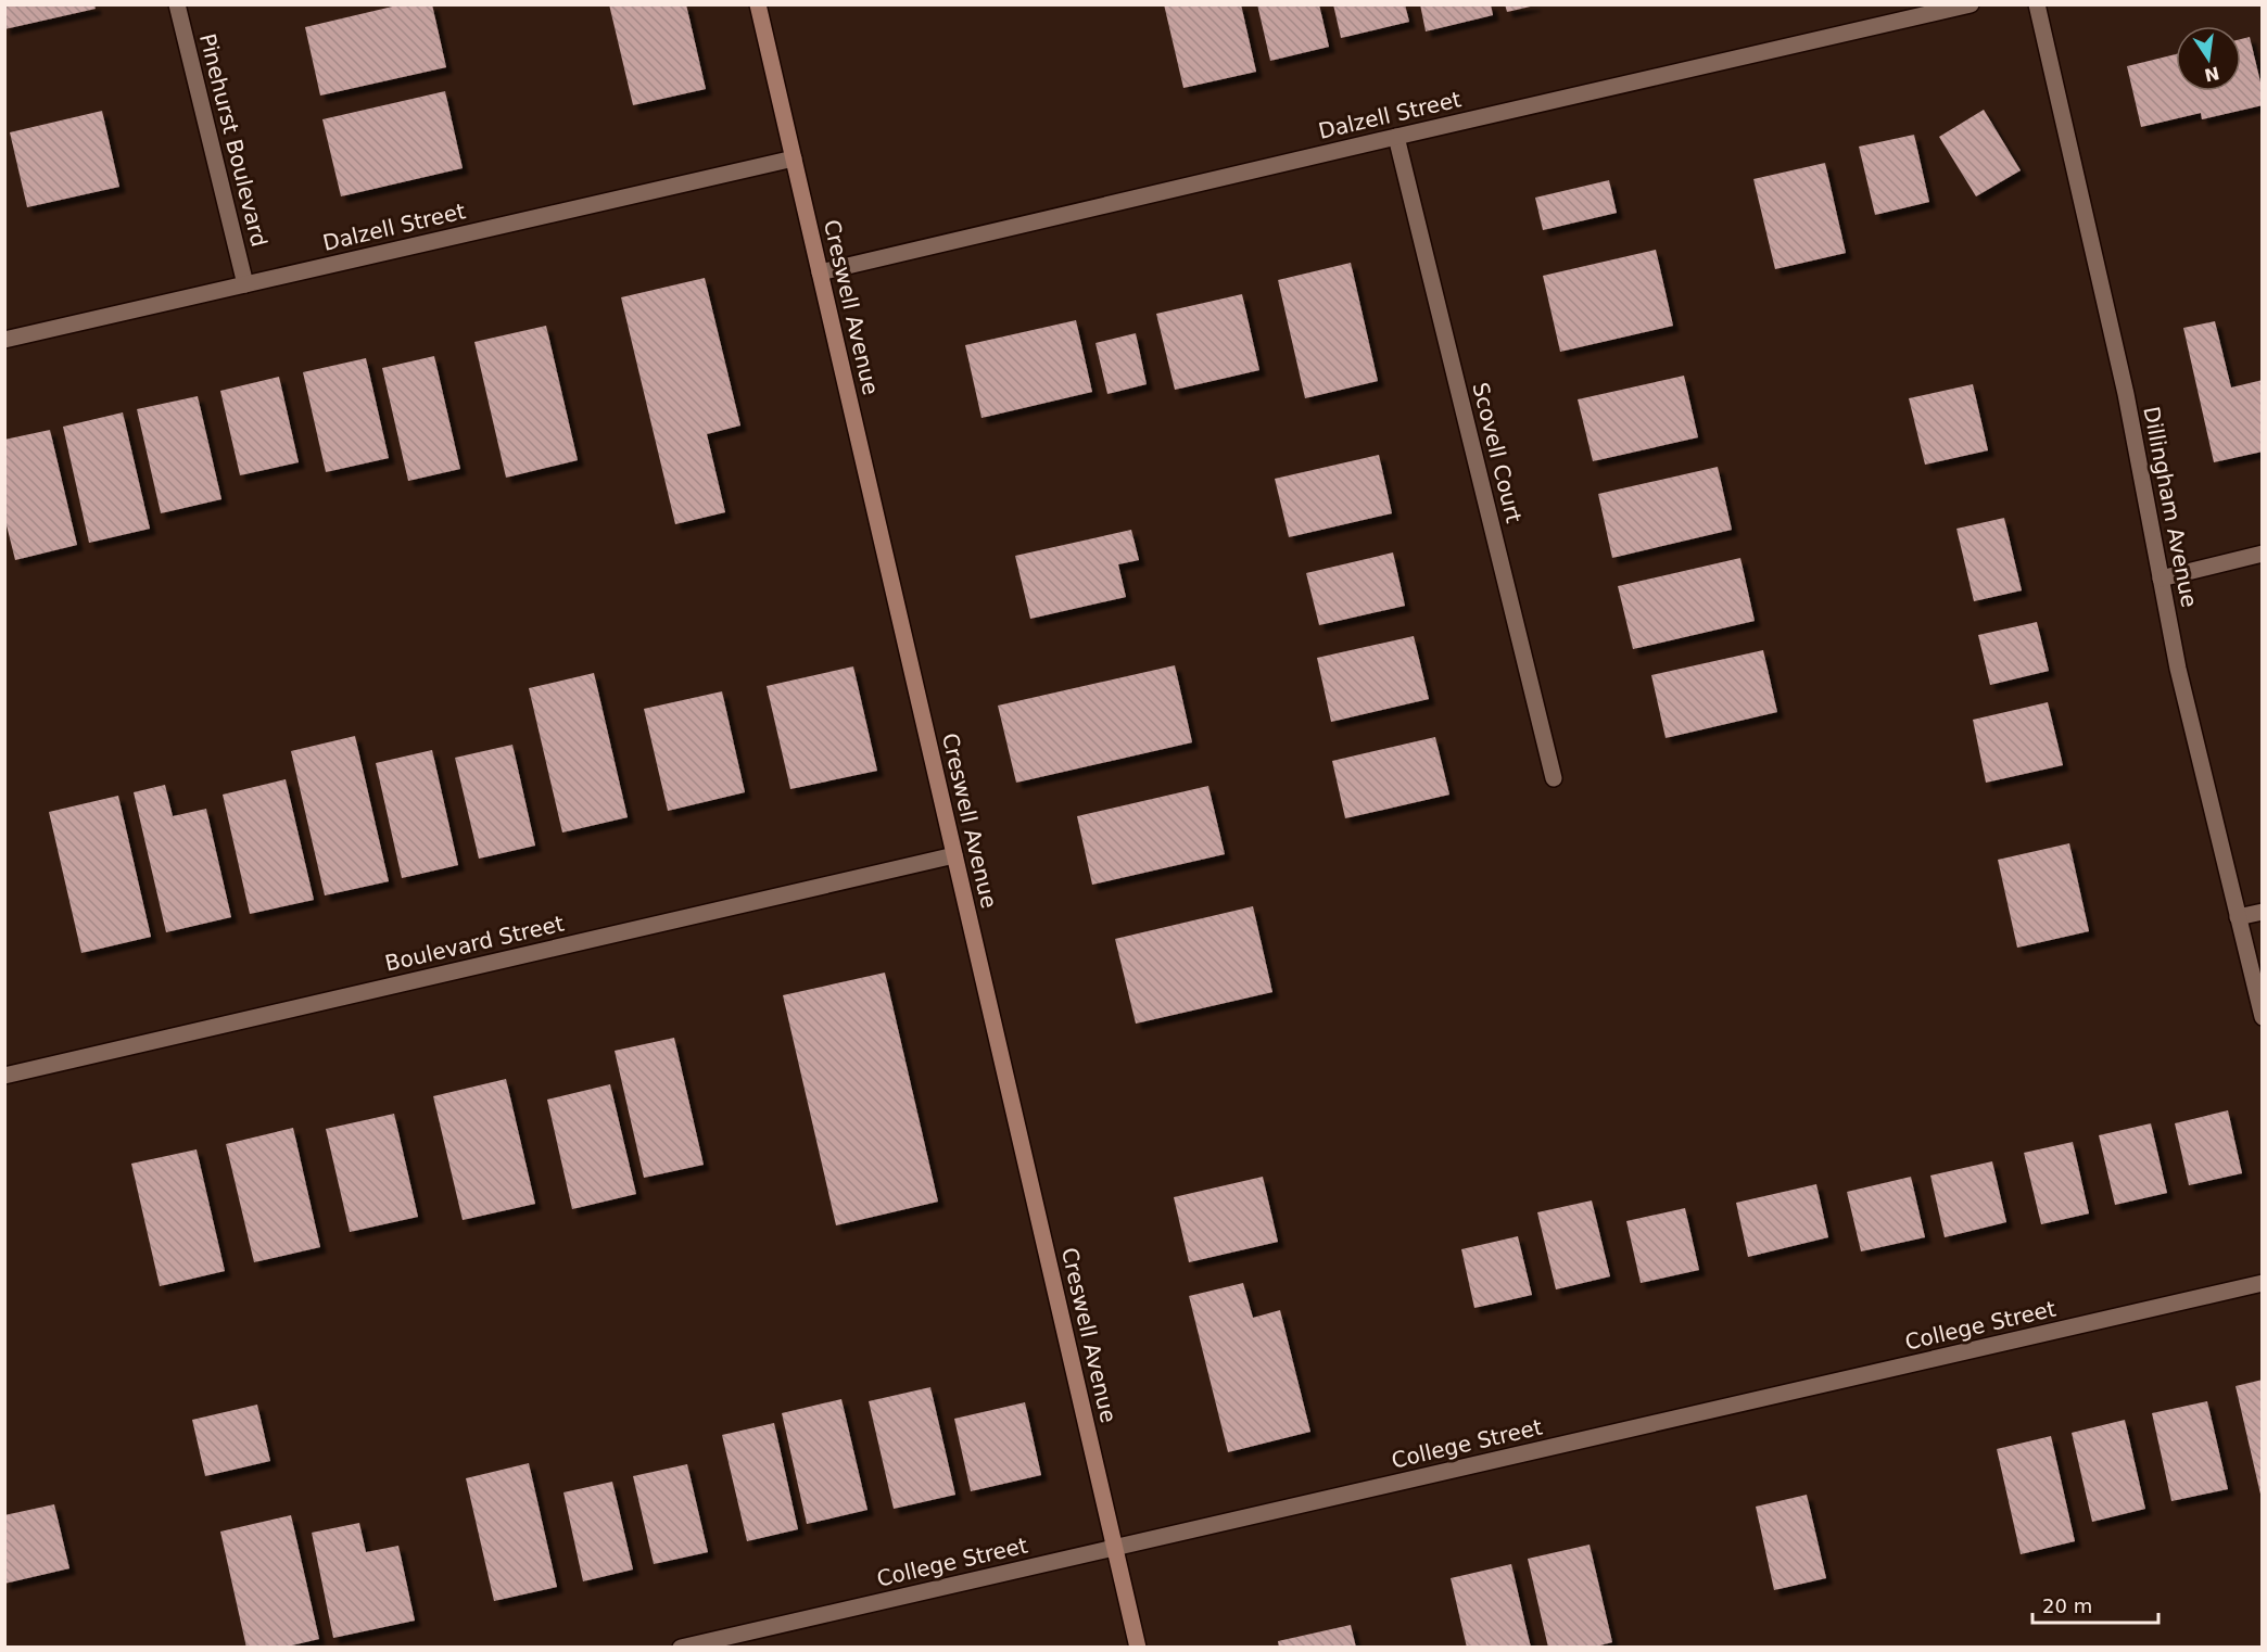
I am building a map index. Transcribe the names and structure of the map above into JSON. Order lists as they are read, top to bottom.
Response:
{
  "streets": {
    "street": [
      "Dalzell Street",
      "Pinehurst Boulevard",
      "Creswell Avenue",
      "Scovell Court",
      "Dillingham Avenue",
      "Boulevard Street",
      "College Street"
    ]
  },
  "crossings": [
    ["Dalzell Street", "Pinehurst Boulevard"],
    ["Dalzell Street", "Creswell Avenue"],
    ["Dalzell Street", "Scovell Court"],
    ["Creswell Avenue", "Boulevard Street"],
    ["Creswell Avenue", "College Street"]
  ],
  "scale_bar": "20 m",
  "north": "bottom"
}
